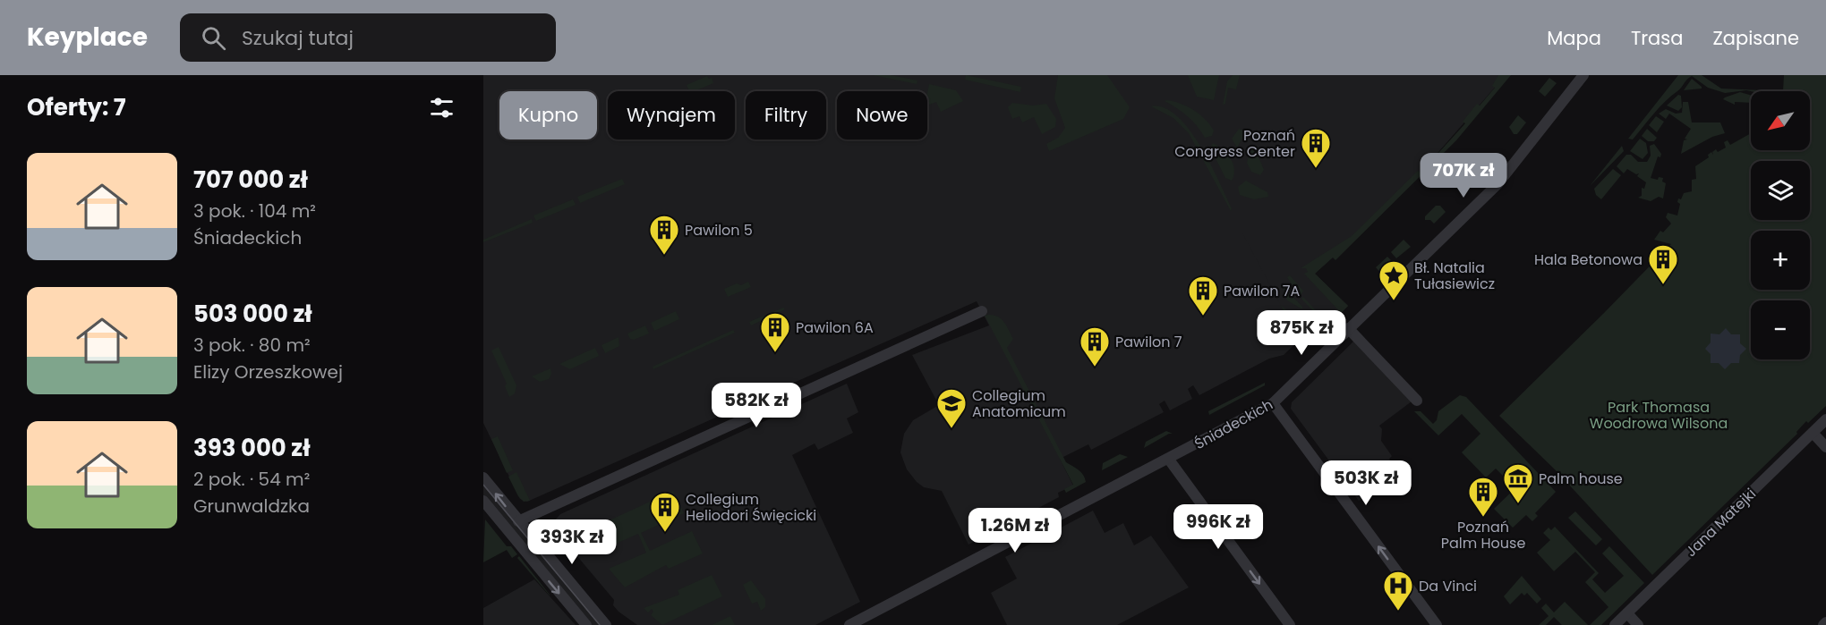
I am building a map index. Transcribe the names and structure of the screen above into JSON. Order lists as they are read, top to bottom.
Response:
{
  "streets": {
    "street": ["Śniadeckich", "Jana Matejki"]
  },
  "parks": ["Park Thomasa Woodrowa Wilsona"],
  "places": {
    "building": [
      "Poznań Congress Center",
      "Pawilon 5",
      "Hala Betonowa",
      "Pawilon 7A",
      "Pawilon 6A",
      "Pawilon 7",
      "Poznań Palm House",
      "Collegium Heliodori Święcicki"
    ],
    "place": ["Bł. Natalia Tułasiewicz"],
    "school or university": ["Collegium Anatomicum"],
    "museum": ["Palm house"],
    "hospital": ["Da Vinci"]
  },
  "north": "bottom left",
  "page": {
    "header": "Keyplace",
    "search": "Szukaj tutaj",
    "nav": ["Mapa", "Trasa", "Zapisane"],
    "heading": "Oferty: 7",
    "map_buttons": ["+", "−"],
    "chip": [
      "Kupno",
      "Wynajem",
      "Filtry",
      "Nowe"
    ],
    "list": [
      {
        "name": "707 000 zł",
        "note": "3 pok. · 104 m² · Śniadeckich"
      },
      {
        "name": "503 000 zł",
        "note": "3 pok. · 80 m² · Elizy Orzeszkowej"
      },
      {
        "name": "393 000 zł",
        "note": "2 pok. · 54 m² · Grunwaldzka"
      }
    ],
    "price": [
      "707K zł",
      "875K zł",
      "582K zł",
      "503K zł",
      "996K zł",
      "1.26M zł",
      "393K zł"
    ]
  }
}
